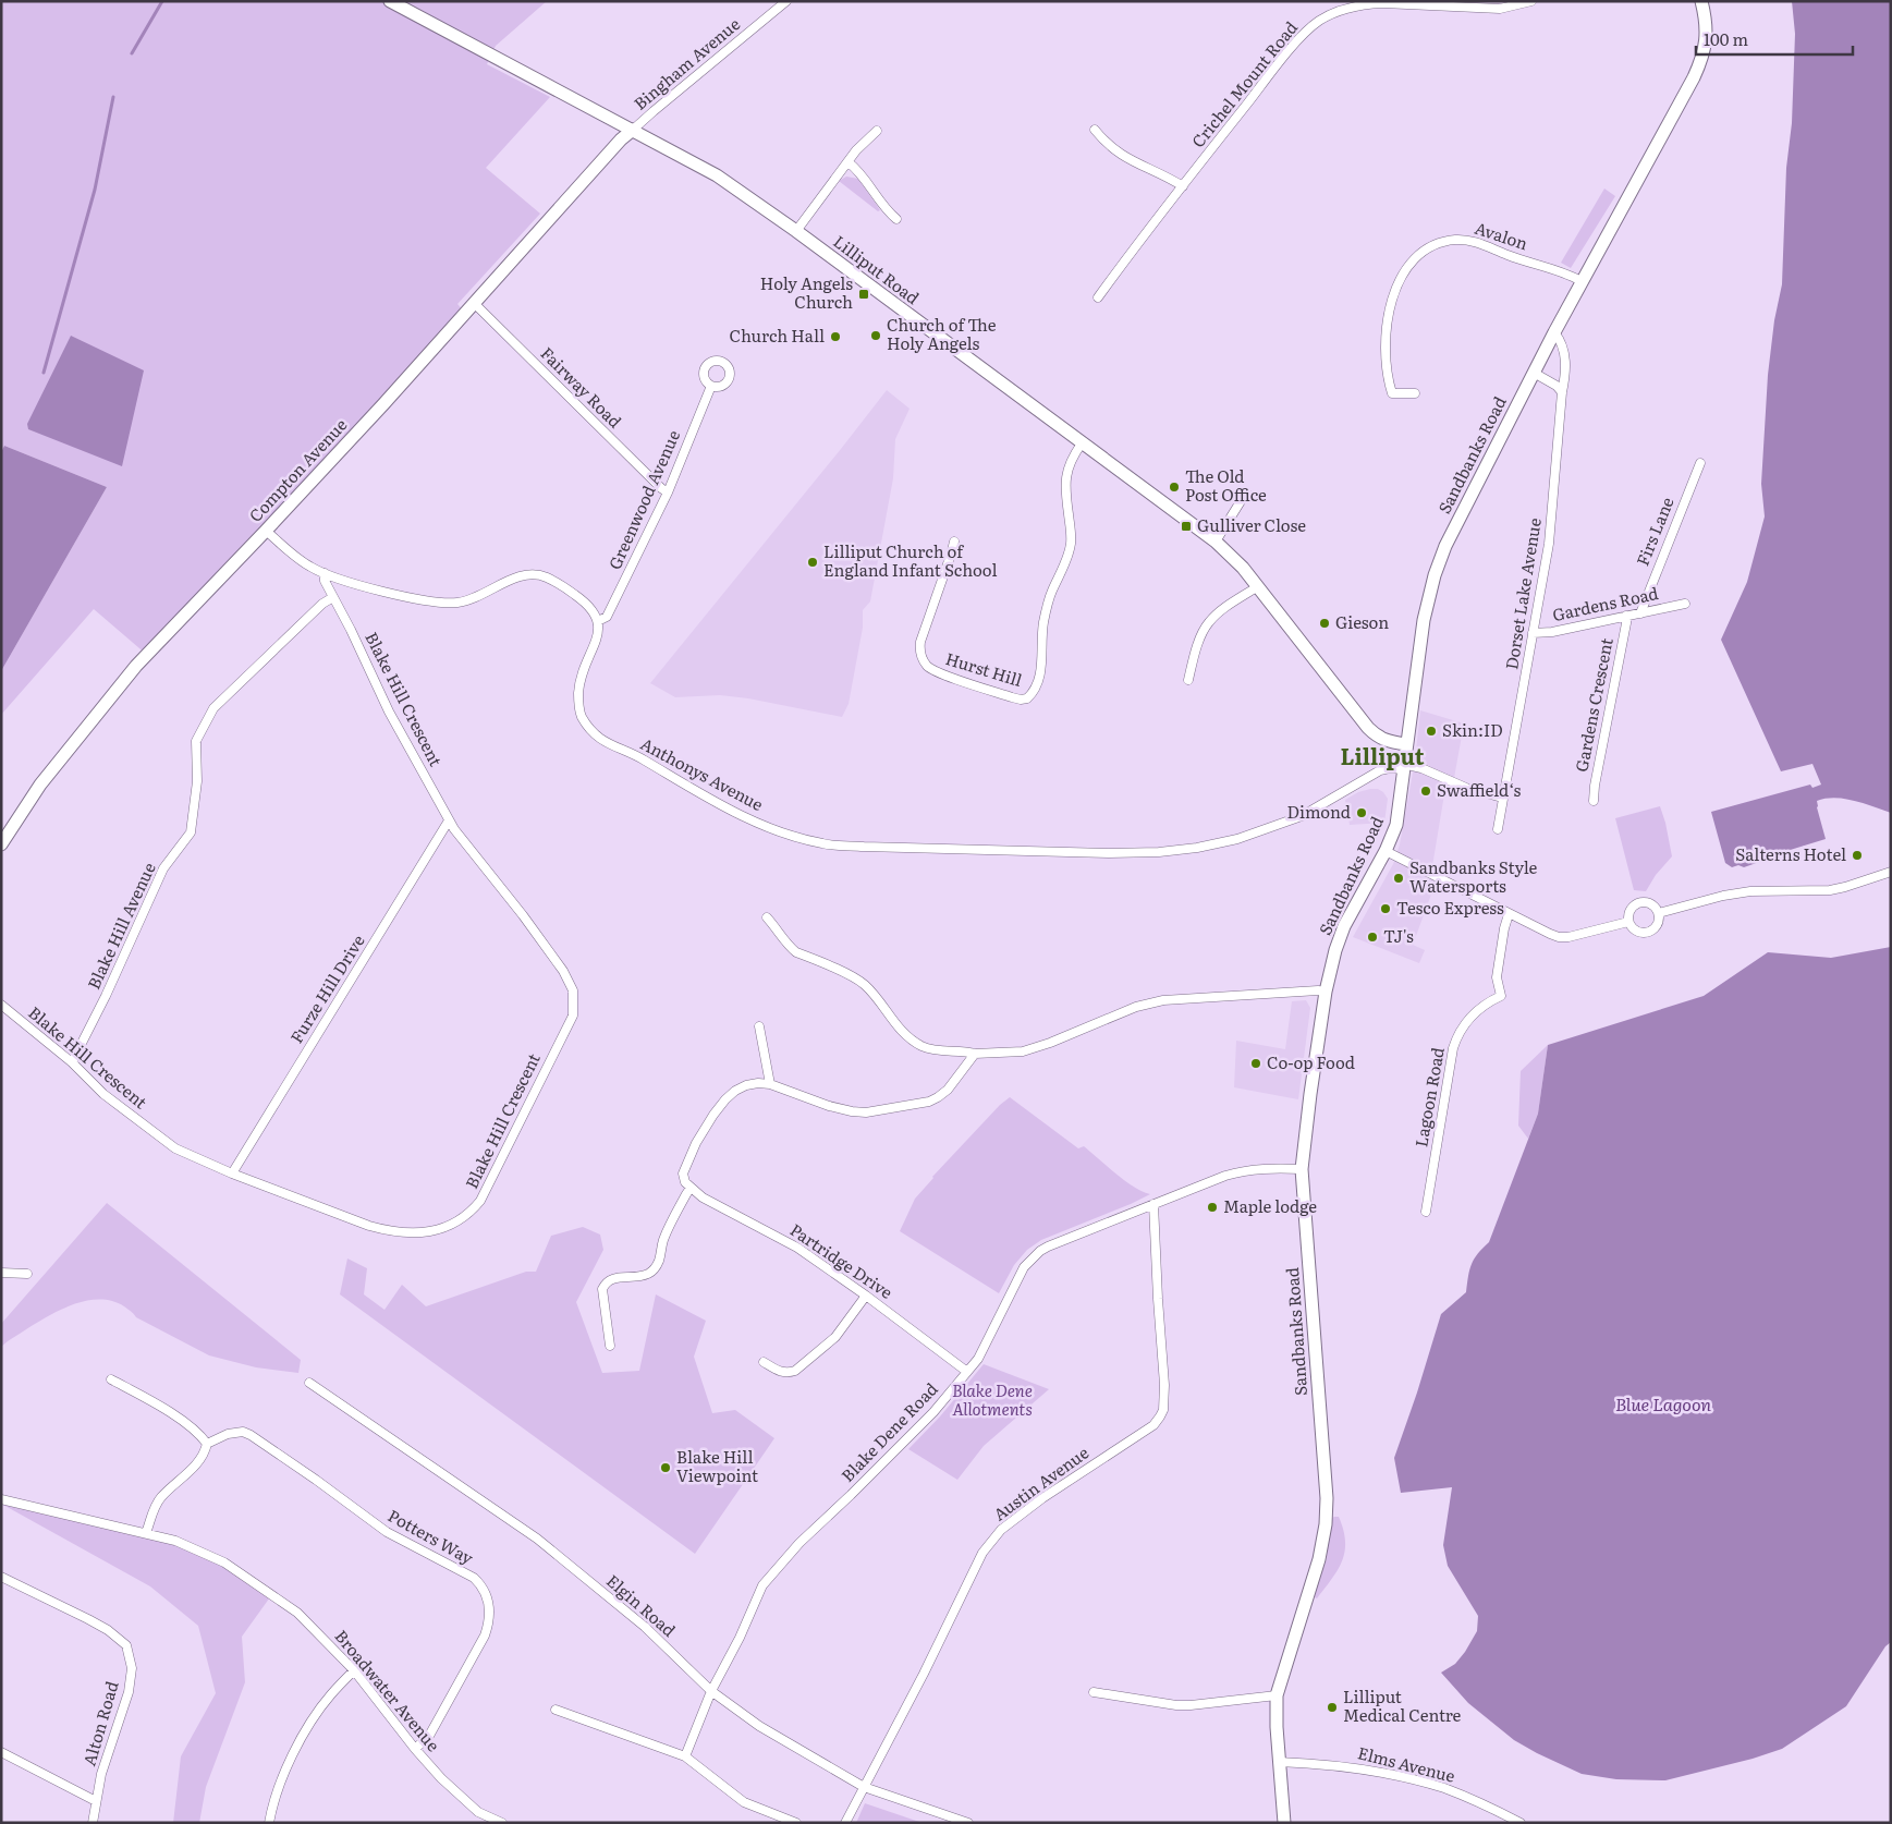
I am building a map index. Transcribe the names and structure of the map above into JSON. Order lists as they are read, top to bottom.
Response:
{
  "streets": {
    "street": [
      "Bingham Avenue",
      "Crichel Mount Road",
      "Avalon",
      "Lilliput Road",
      "Fairway Road",
      "Sandbanks Road",
      "Compton Avenue",
      "Greenwood Avenue",
      "Firs Lane",
      "Dorset Lake Avenue",
      "Gardens Road",
      "Hurst Hill",
      "Blake Hill Crescent",
      "Gardens Crescent",
      "Anthonys Avenue",
      "Blake Hill Avenue",
      "Furze Hill Drive",
      "Lagoon Road",
      "Partridge Drive",
      "Blake Dene Road",
      "Austin Avenue",
      "Potters Way",
      "Elgin Road",
      "Broadwater Avenue",
      "Alton Road",
      "Elms Avenue"
    ]
  },
  "crossings": [
    ["Bingham Avenue", "Lilliput Road"],
    ["Bingham Avenue", "Compton Avenue"],
    ["Avalon", "Sandbanks Road"],
    ["Lilliput Road", "Sandbanks Road"],
    ["Lilliput Road", "Compton Avenue"],
    ["Lilliput Road", "Hurst Hill"],
    ["Fairway Road", "Compton Avenue"],
    ["Fairway Road", "Greenwood Avenue"],
    ["Sandbanks Road", "Dorset Lake Avenue"],
    ["Sandbanks Road", "Anthonys Avenue"],
    ["Sandbanks Road", "Blake Dene Road"],
    ["Sandbanks Road", "Elms Avenue"],
    ["Greenwood Avenue", "Anthonys Avenue"],
    ["Firs Lane", "Gardens Road"],
    ["Dorset Lake Avenue", "Gardens Road"],
    ["Gardens Road", "Gardens Crescent"],
    ["Blake Hill Crescent", "Blake Hill Avenue"],
    ["Blake Hill Crescent", "Furze Hill Drive"],
    ["Partridge Drive", "Blake Dene Road"],
    ["Blake Dene Road", "Austin Avenue"],
    ["Blake Dene Road", "Elgin Road"],
    ["Austin Avenue", "Elgin Road"],
    ["Potters Way", "Broadwater Avenue"]
  ],
  "districts": ["Lilliput"],
  "water": ["Blue Lagoon"],
  "parks": ["Blake Dene Allotments"],
  "places": {
    "transit": ["Holy Angels Church", "Gulliver Close"],
    "other": [
      "Church of The Holy Angels",
      "Church Hall",
      "The Old Post Office",
      "Lilliput Church of England Infant School",
      "Gieson",
      "Skin:ID",
      "Swaffield‘s",
      "Dimond",
      "Salterns Hotel",
      "Sandbanks Style Watersports",
      "Tesco Express",
      "TJ's",
      "Co-op Food",
      "Maple lodge",
      "Blake Hill Viewpoint",
      "Lilliput Medical Centre"
    ]
  },
  "scale_bar": "100 m"
}
